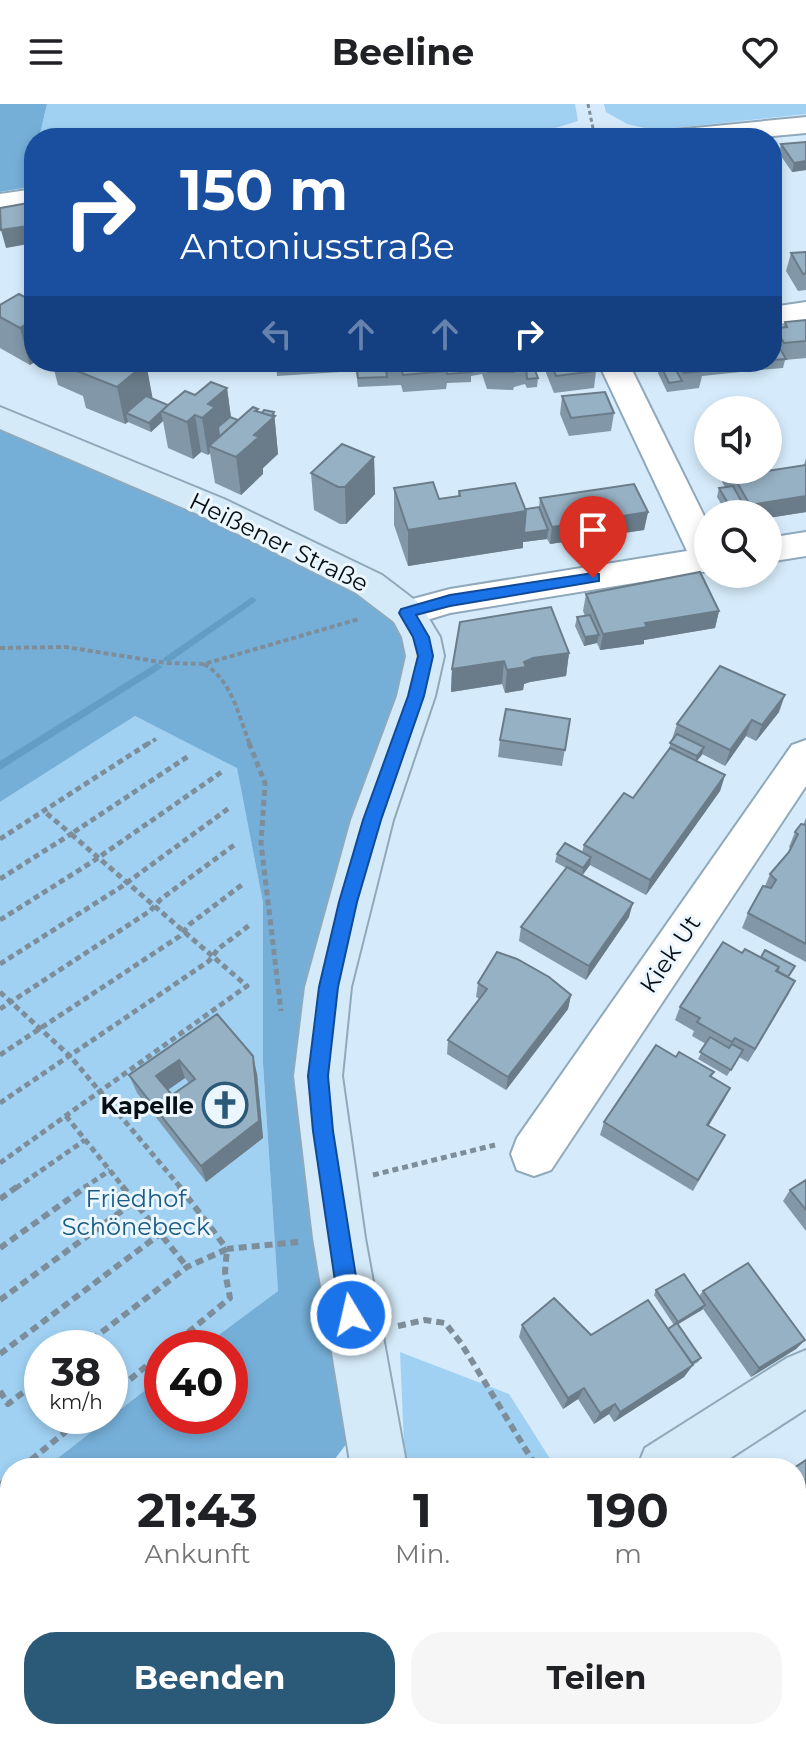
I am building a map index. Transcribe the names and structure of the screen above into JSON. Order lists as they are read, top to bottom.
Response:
{
  "streets": {
    "street": ["Heißener Straße", "Kiek Ut"]
  },
  "parks": ["Friedhof Schönebeck"],
  "places": {
    "church": ["Kapelle"]
  },
  "page": {
    "header": "Beeline",
    "turn": ["150 m", "Antoniusstraße"],
    "speed": "38 km/h",
    "limit": "40",
    "eta": [
      "21:43",
      "Ankunft",
      "1",
      "Min.",
      "190",
      "m"
    ],
    "buttons": ["Beenden", "Teilen"]
  }
}
